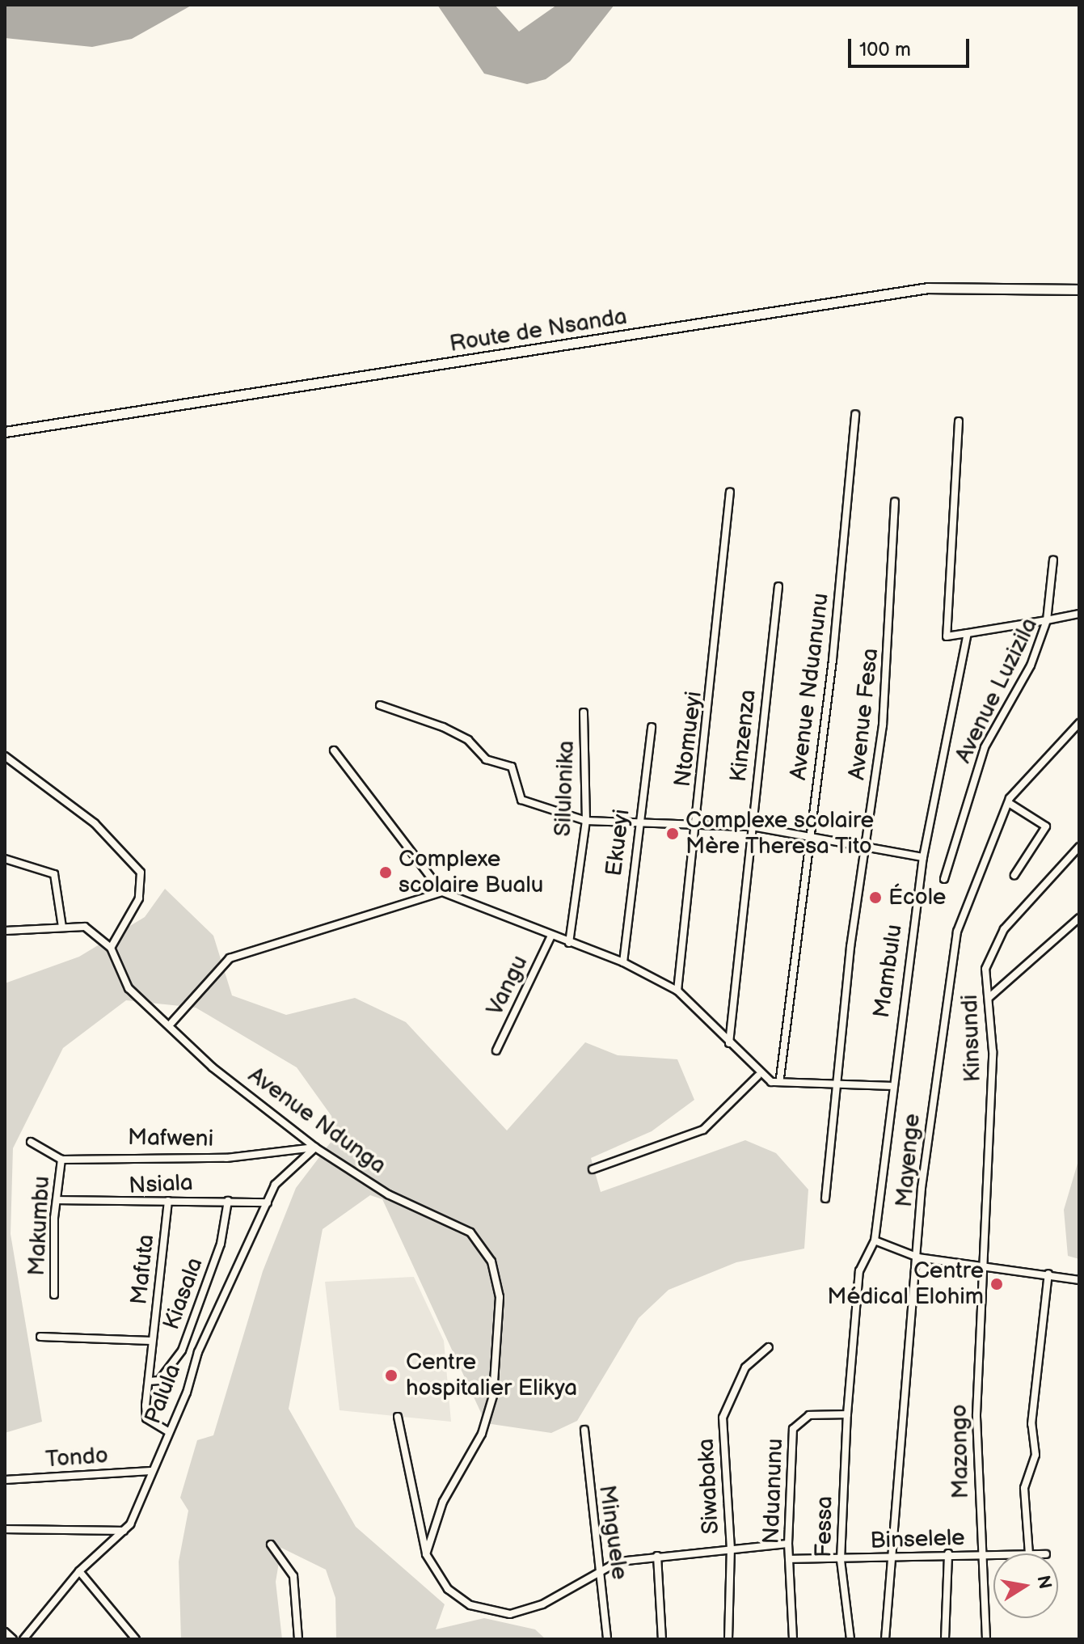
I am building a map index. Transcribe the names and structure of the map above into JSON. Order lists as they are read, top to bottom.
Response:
{
  "streets": {
    "street": [
      "Route de Nsanda",
      "Avenue Nduanunu",
      "Avenue Luzizila",
      "Avenue Fesa",
      "Kinzenza",
      "Ntomueyi",
      "Silulonika",
      "Ekueyi",
      "Mambulu",
      "Vangu",
      "Kinsundi",
      "Avenue Ndunga",
      "Mafweni",
      "Mayenge",
      "Nsiala",
      "Makumbu",
      "Mafuta",
      "Kiasala",
      "Palula",
      "Mazongo",
      "Tondo",
      "Siwabaka",
      "Nduanunu",
      "Fessa",
      "Minguele",
      "Binselele"
    ]
  },
  "crossings": [
    ["Kinsundi", "Mazongo"],
    ["Avenue Ndunga", "Mafweni"],
    ["Avenue Ndunga", "Palula"],
    ["Mafweni", "Makumbu"],
    ["Mafweni", "Palula"],
    ["Mayenge", "Binselele"],
    ["Nsiala", "Makumbu"],
    ["Nsiala", "Mafuta"],
    ["Nsiala", "Kiasala"],
    ["Nsiala", "Palula"],
    ["Mafuta", "Kiasala"],
    ["Mafuta", "Palula"],
    ["Palula", "Tondo"],
    ["Mazongo", "Binselele"],
    ["Nduanunu", "Fessa"],
    ["Nduanunu", "Binselele"],
    ["Fessa", "Binselele"]
  ],
  "places": [
    "Complexe scolaire Mère Theresa Tito",
    "Complexe scolaire Bualu",
    "École",
    "Centre Médical Elohim",
    "Centre hospitalier Elikya"
  ],
  "scale_bar": "100 m",
  "north": "right"
}
